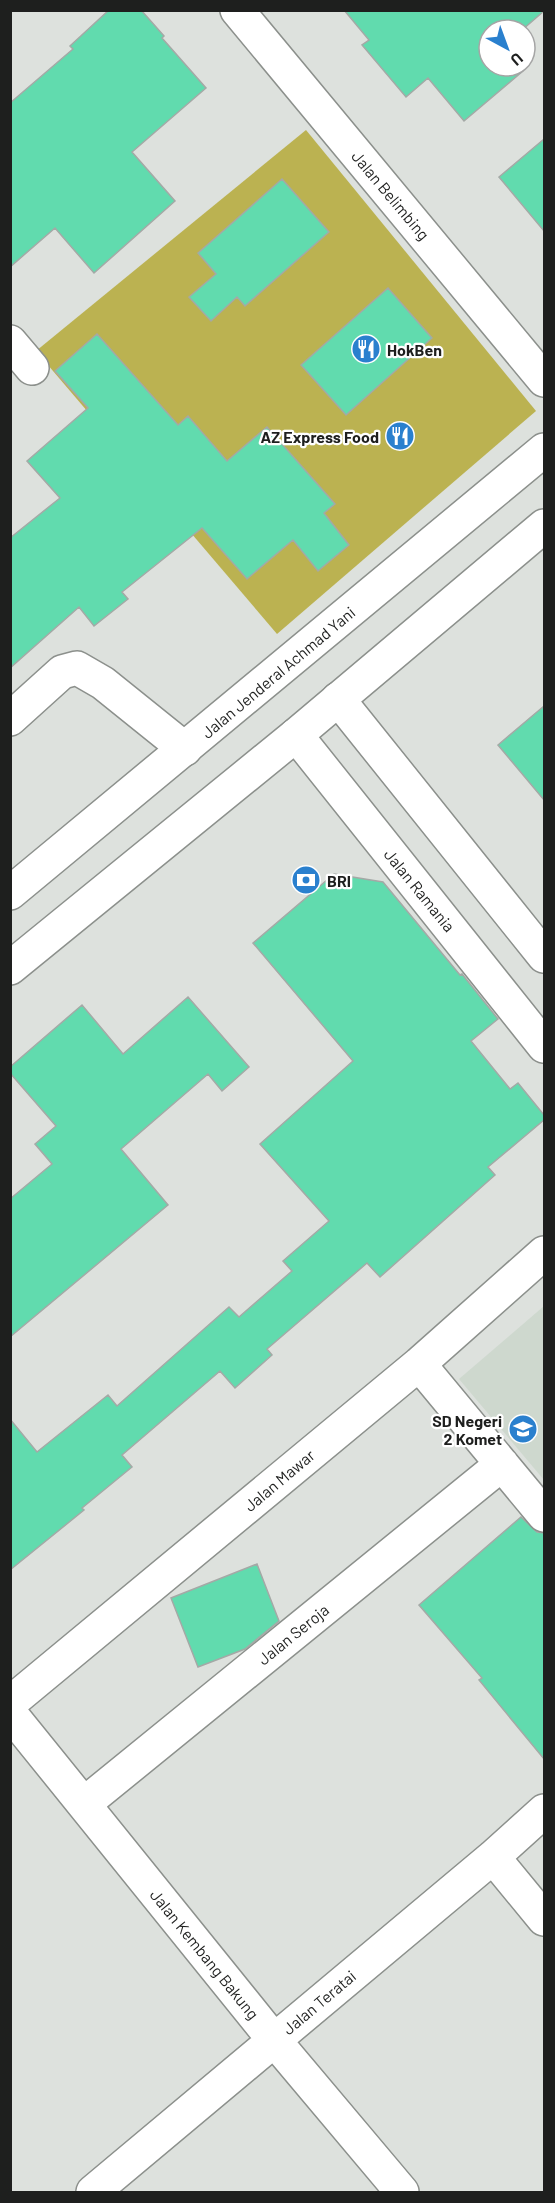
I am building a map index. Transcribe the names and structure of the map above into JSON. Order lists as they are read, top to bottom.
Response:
{
  "streets": {
    "main road": [
      "Jalan Belimbing",
      "Jalan Jenderal Achmad Yani",
      "Jalan Ramania",
      "Jalan Mawar",
      "Jalan Seroja",
      "Jalan Kembang Bakung",
      "Jalan Teratai"
    ]
  },
  "crossings": [
    ["Jalan Seroja", "Jalan Kembang Bakung"],
    ["Jalan Kembang Bakung", "Jalan Teratai"]
  ],
  "places": {
    "restaurant": ["HokBen", "AZ Express Food"],
    "bank": ["BRI"],
    "school or university": ["SD Negeri 2 Komet"]
  },
  "north": "bottom right"
}
